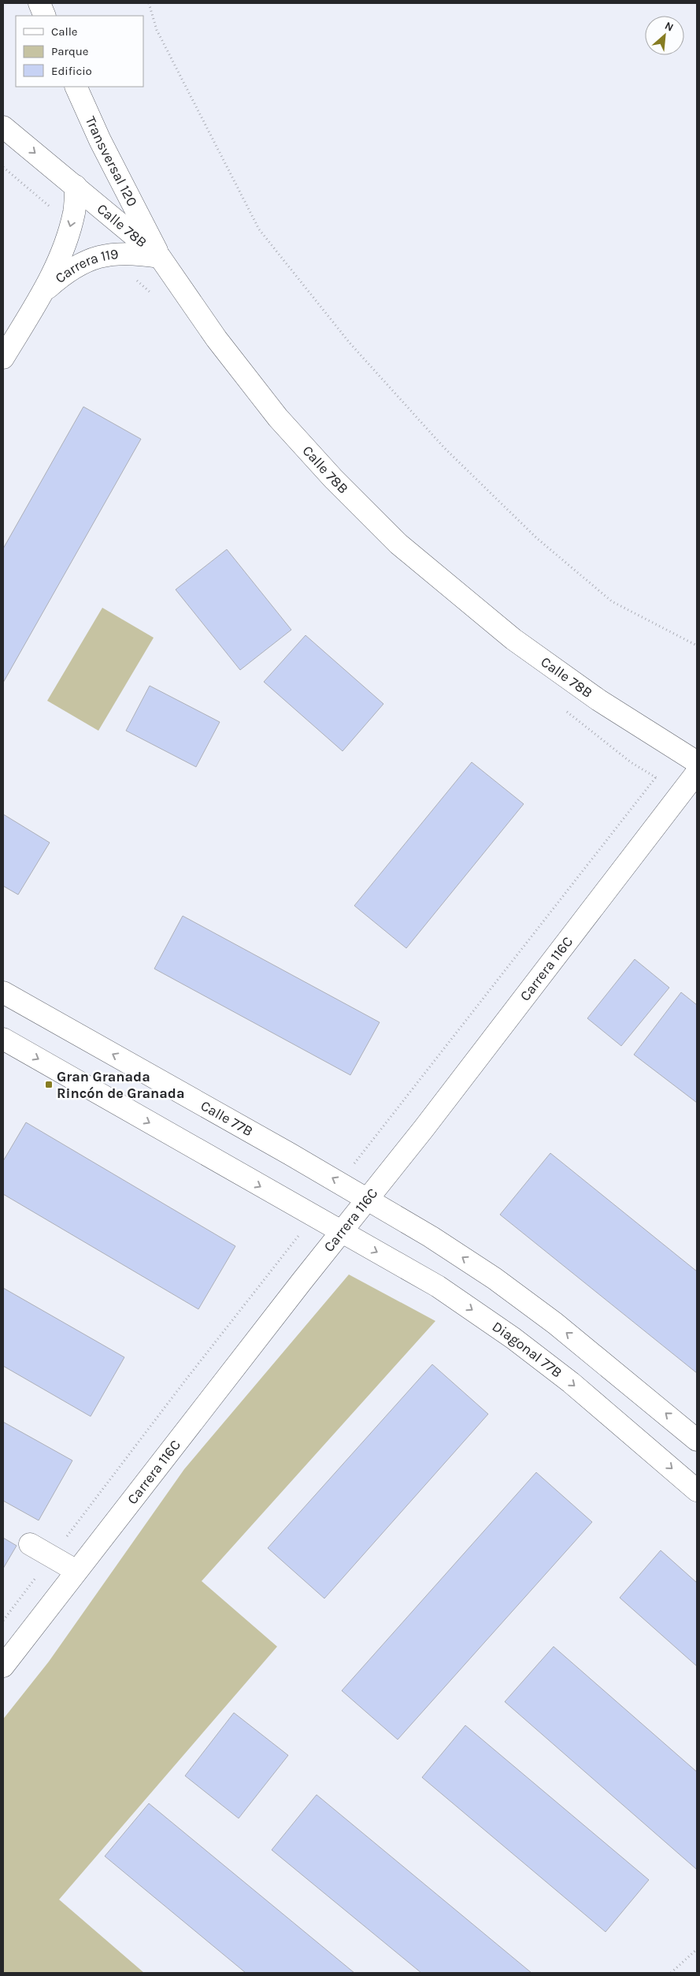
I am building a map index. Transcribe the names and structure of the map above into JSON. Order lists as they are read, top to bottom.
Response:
{
  "streets": {
    "street": [
      "Transversal 120",
      "Calle 78B",
      "Carrera 119",
      "Carrera 116C",
      "Calle 77B",
      "Diagonal 77B"
    ]
  },
  "crossings": [
    ["Transversal 120", "Calle 78B"],
    ["Transversal 120", "Carrera 119"],
    ["Calle 78B", "Carrera 119"],
    ["Carrera 116C", "Calle 77B"],
    ["Carrera 116C", "Diagonal 77B"]
  ],
  "places": {
    "transit": ["Gran Granada Rincón de Granada"]
  },
  "legend": ["Calle", "Parque", "Edificio"],
  "north": "top right"
}
